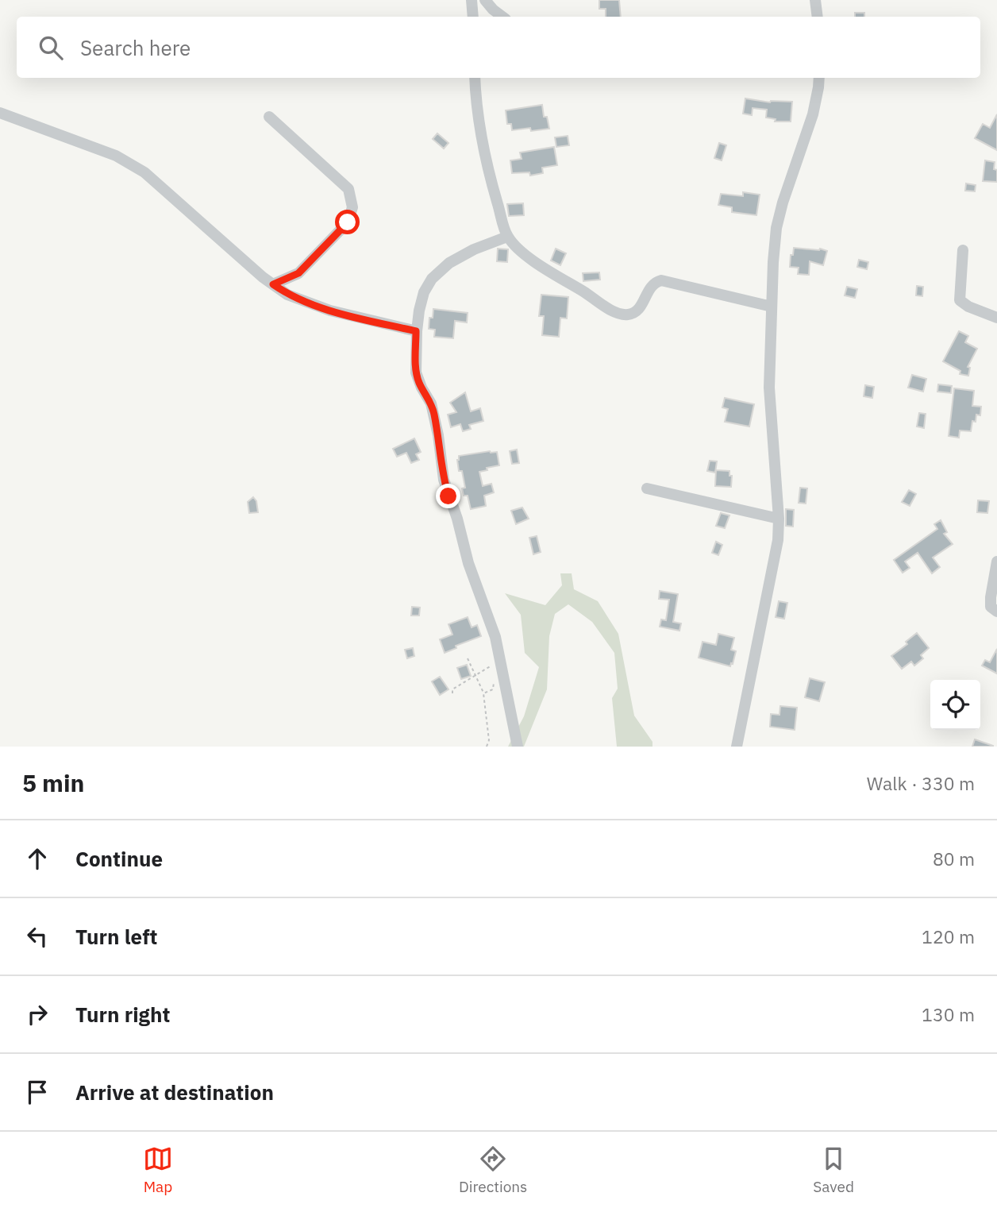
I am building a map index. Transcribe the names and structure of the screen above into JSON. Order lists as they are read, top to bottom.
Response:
{
  "page": {
    "search": "Search here",
    "heading": ["5 min", "Walk · 330 m"],
    "list": [
      ["Continue", "80 m"],
      ["Turn left", "120 m"],
      ["Turn right", "130 m"],
      "Arrive at destination"
    ],
    "nav": ["Map", "Directions", "Saved"]
  }
}
